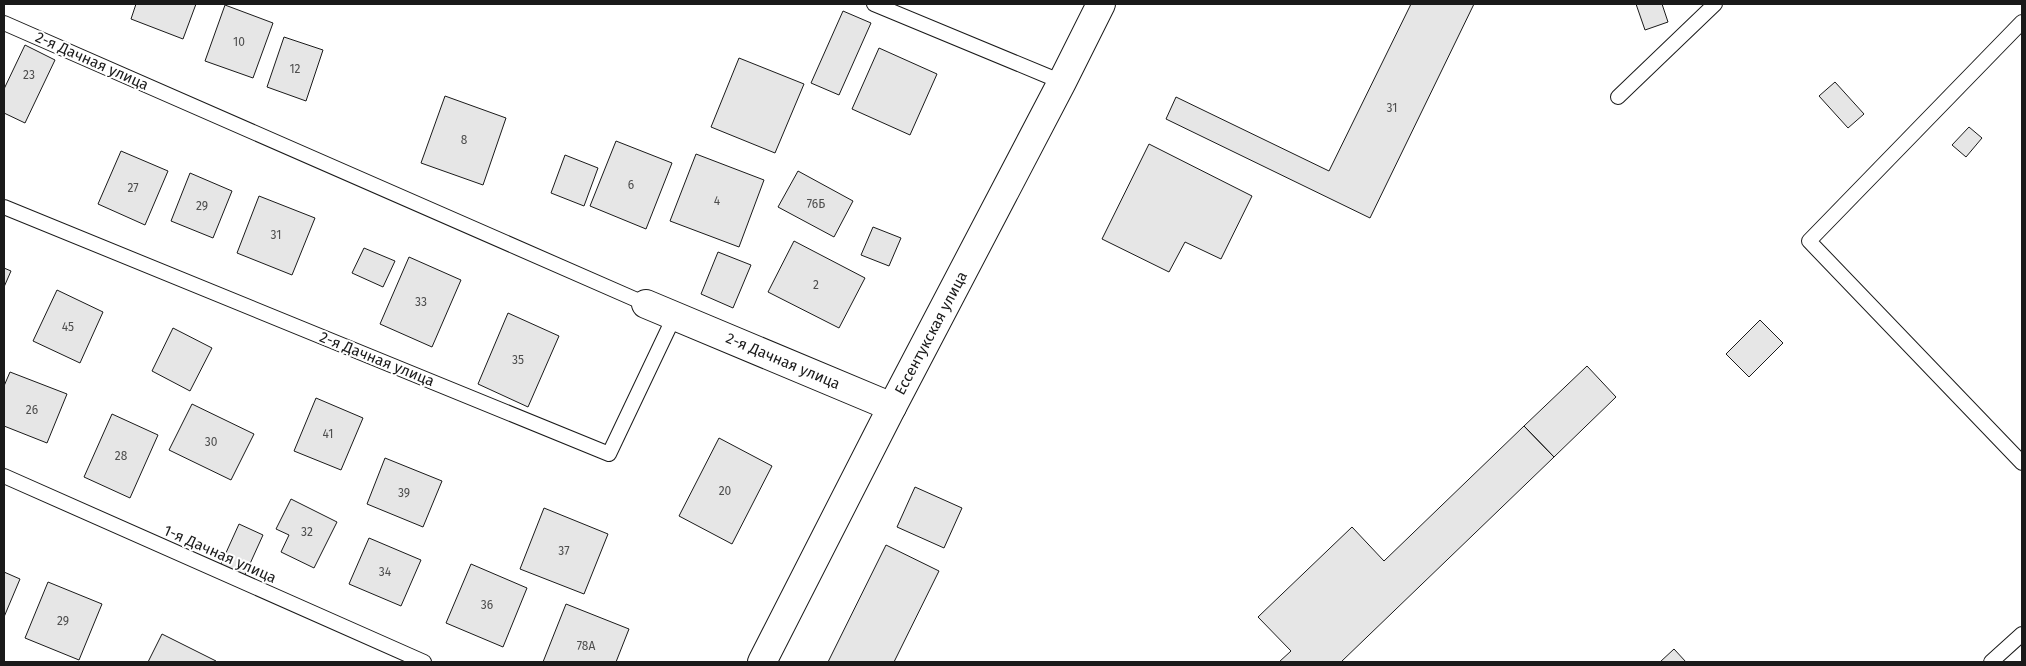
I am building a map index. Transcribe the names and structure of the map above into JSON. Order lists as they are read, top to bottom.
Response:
{
  "streets": {
    "street": ["2-я Дачная улица", "Ессентукская улица"],
    "lane": ["1-я Дачная улица"]
  },
  "crossings": [
    ["2-я Дачная улица", "Ессентукская улица"]
  ],
  "house_numbers": [
    "10",
    "12",
    "23",
    "31",
    "8",
    "6",
    "27",
    "4",
    "76Б",
    "29",
    "31",
    "2",
    "33",
    "45",
    "35",
    "26",
    "41",
    "30",
    "28",
    "20",
    "39",
    "32",
    "37",
    "34",
    "36",
    "29",
    "78А"
  ]
}
